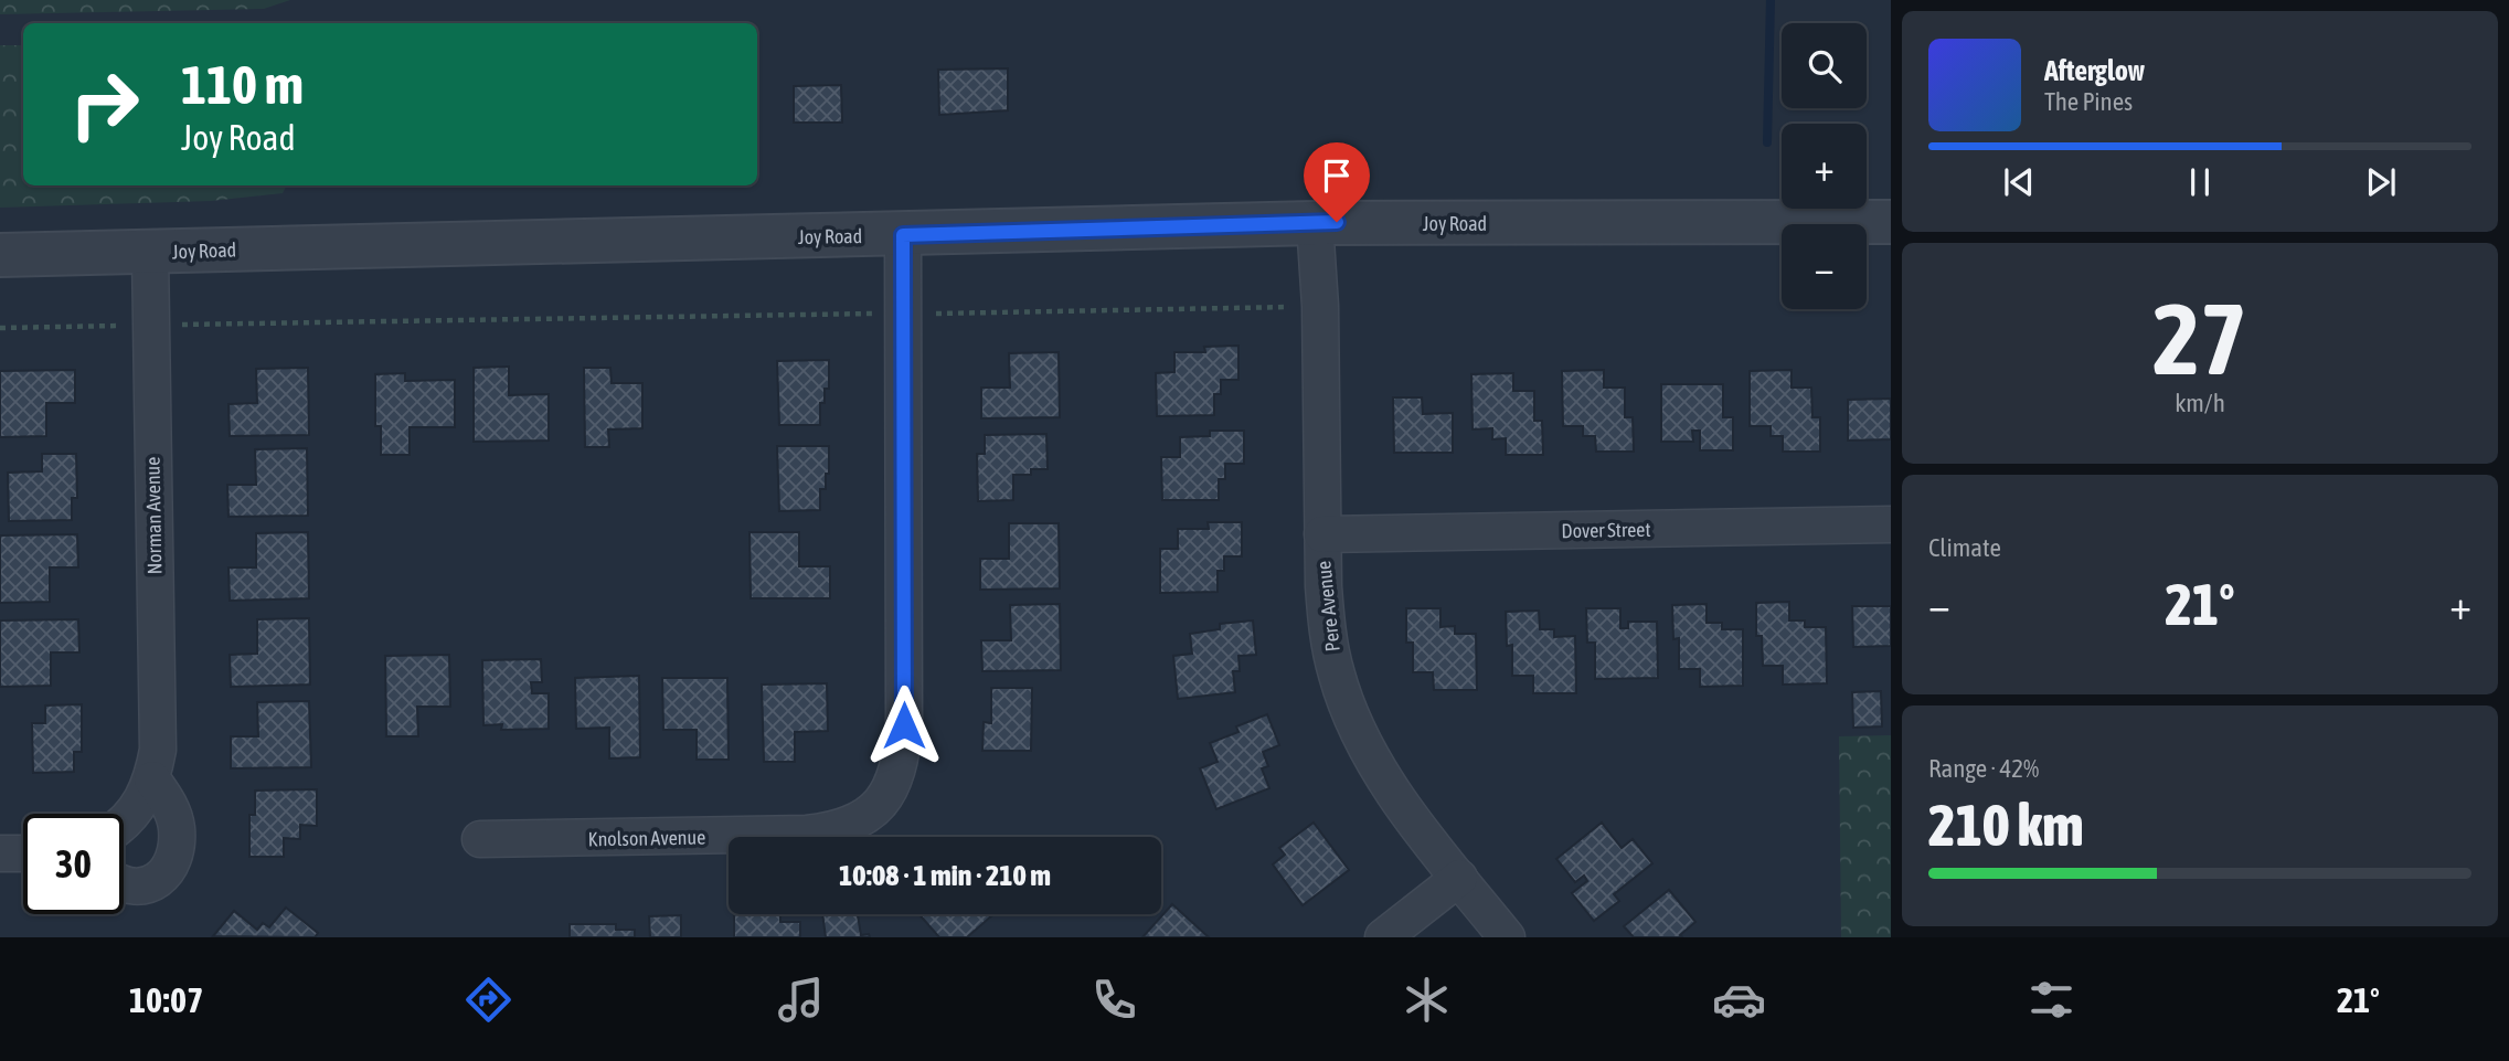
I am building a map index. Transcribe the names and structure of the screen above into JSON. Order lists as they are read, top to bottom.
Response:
{
  "streets": {
    "street": [
      "Joy Road",
      "Norman Avenue",
      "Dover Street",
      "Pere Avenue",
      "Knolson Avenue"
    ]
  },
  "crossings": [
    ["Joy Road", "Norman Avenue"],
    ["Joy Road", "Pere Avenue"],
    ["Joy Road", "Knolson Avenue"],
    ["Dover Street", "Pere Avenue"]
  ],
  "page": {
    "map_buttons": ["+", "−"],
    "turn": ["110 m", "Joy Road"],
    "song": ["Afterglow", "The Pines"],
    "tile": [
      ["27", "km/h"],
      "Climate",
      ["Range · 42%", "210 km"]
    ],
    "heat": ["−", "21°", "+"],
    "limit": "30",
    "trip": "10:08 · 1 min · 210 m",
    "tabs": ["10:07", "21°"]
  }
}
